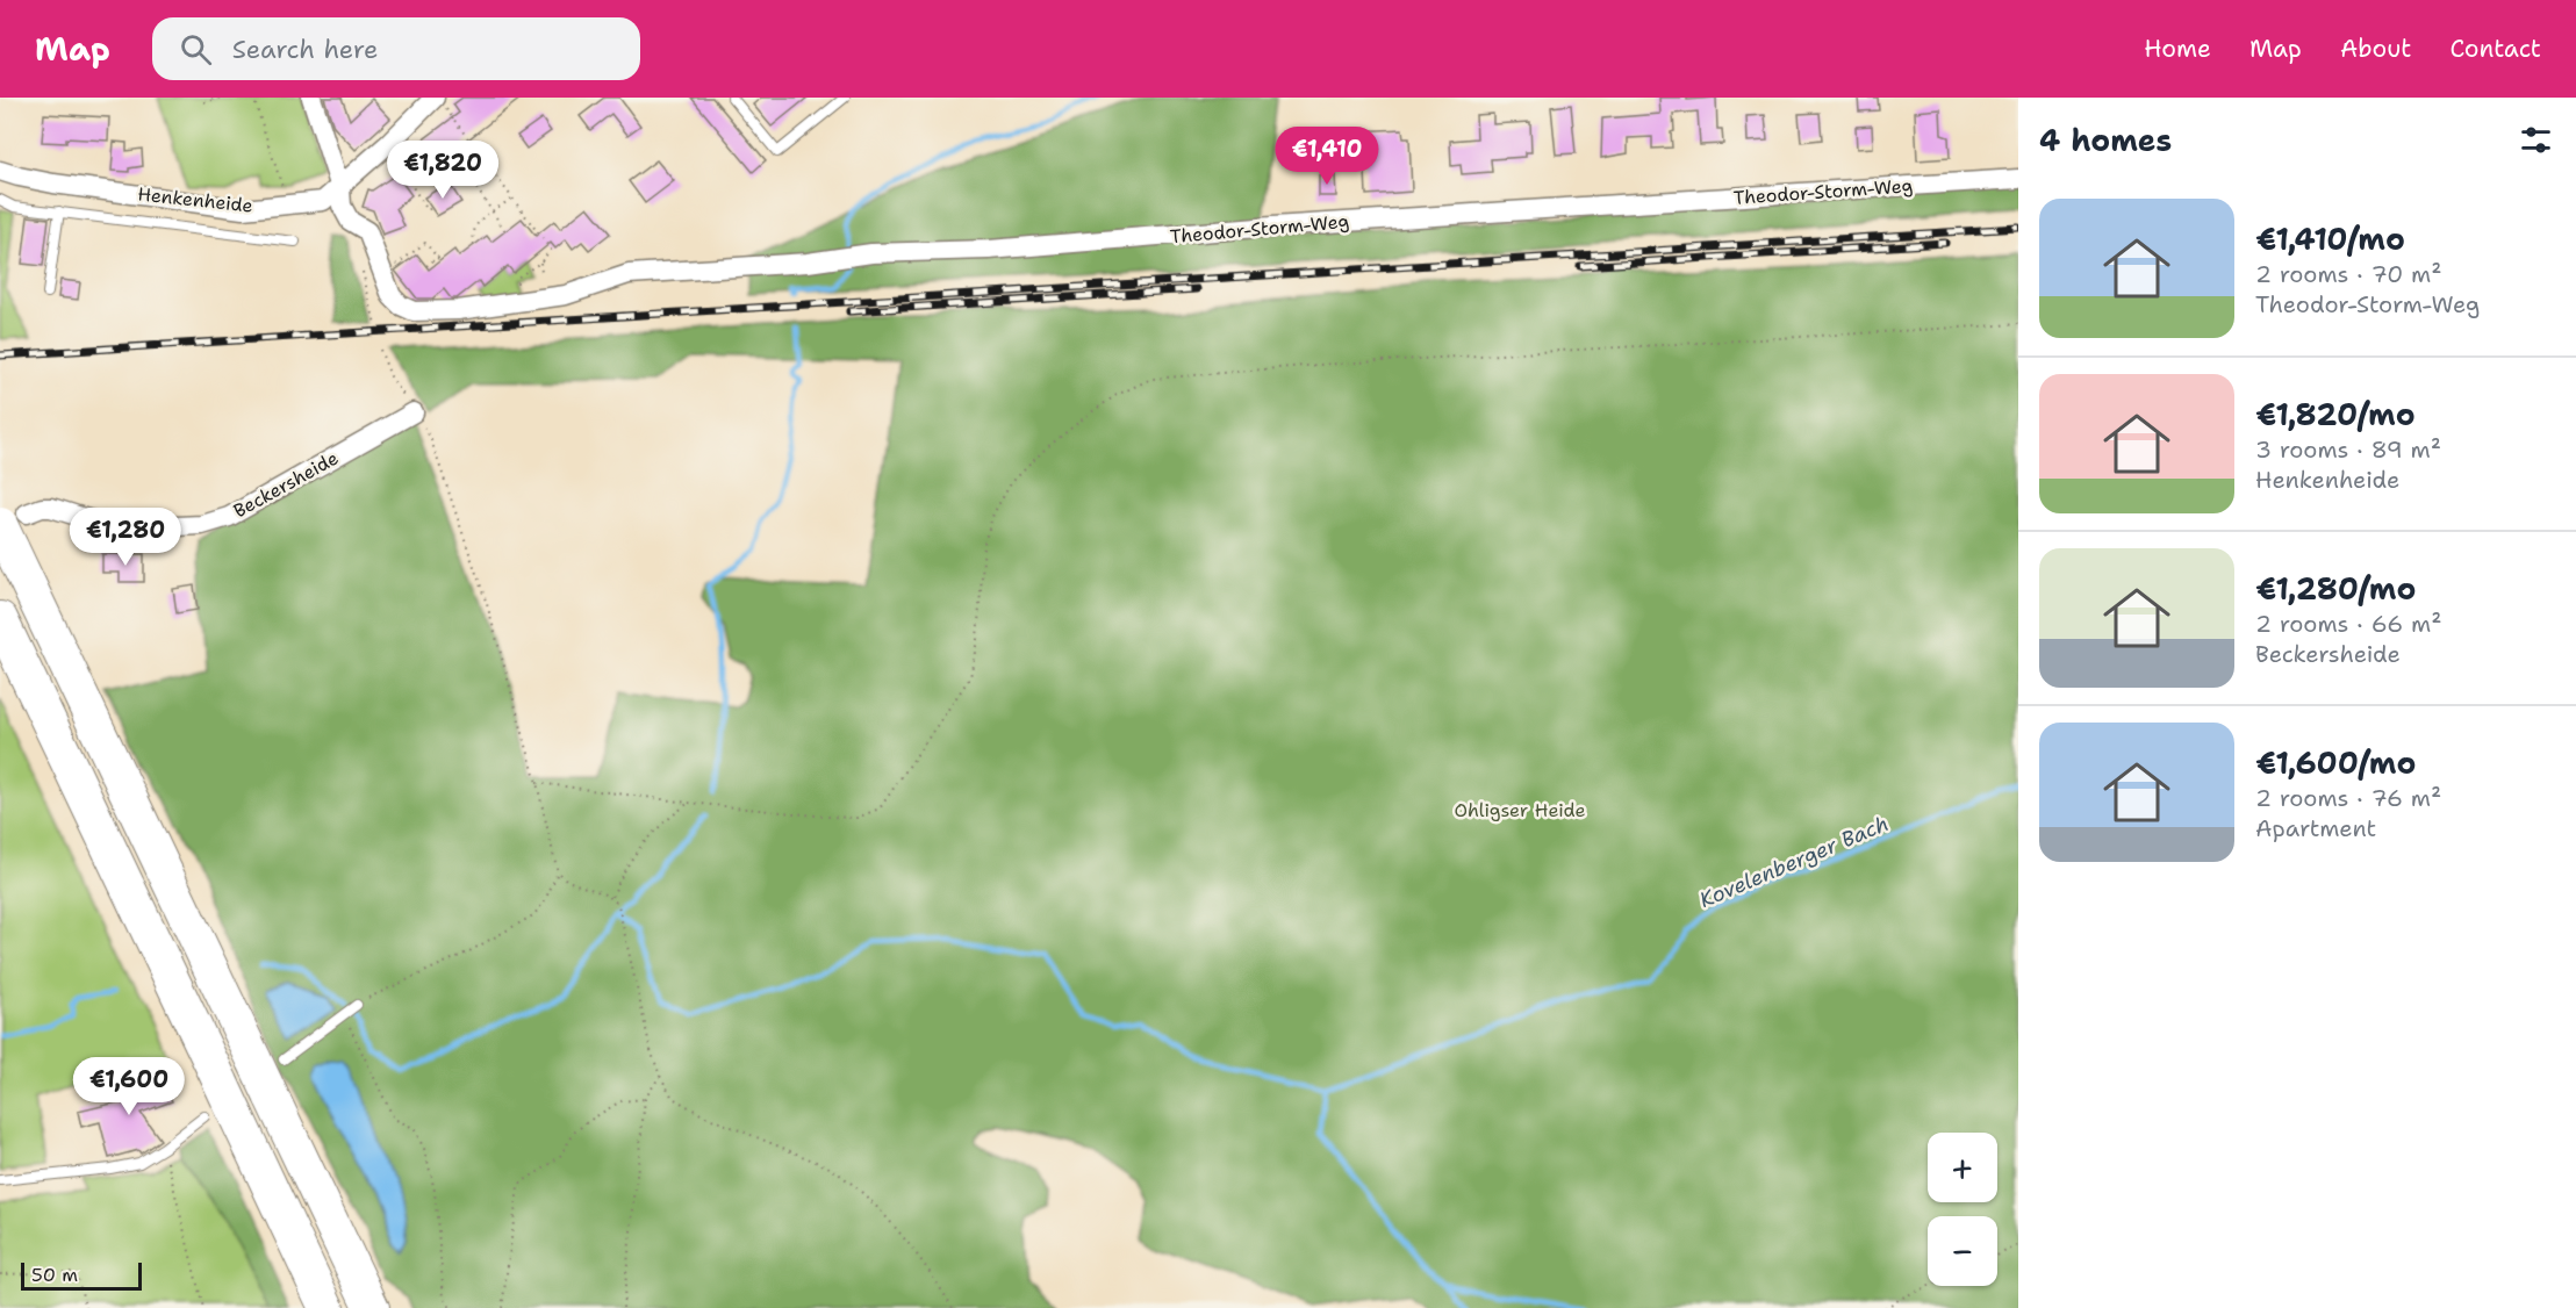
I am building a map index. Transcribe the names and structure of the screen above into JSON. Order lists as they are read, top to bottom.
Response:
{
  "streets": {
    "street": ["Theodor-Storm-Weg", "Henkenheide", "Beckersheide"]
  },
  "crossings": [
    ["Theodor-Storm-Weg", "Henkenheide"]
  ],
  "water": ["Kovelenberger Bach"],
  "parks": ["Ohligser Heide"],
  "scale_bar": "50 m",
  "page": {
    "header": "Map",
    "search": "Search here",
    "nav": [
      "Home",
      "Map",
      "About",
      "Contact"
    ],
    "heading": "4 homes",
    "price": [
      "€1,410",
      "€1,820",
      "€1,280",
      "€1,600"
    ],
    "list": [
      {
        "name": "€1,410/mo",
        "note": "2 rooms · 70 m² · Theodor-Storm-Weg"
      },
      {
        "name": "€1,820/mo",
        "note": "3 rooms · 89 m² · Henkenheide"
      },
      {
        "name": "€1,280/mo",
        "note": "2 rooms · 66 m² · Beckersheide"
      },
      {
        "name": "€1,600/mo",
        "note": "2 rooms · 76 m² · Apartment"
      }
    ],
    "map_buttons": ["+", "−"],
    "scale": "50 m"
  }
}
